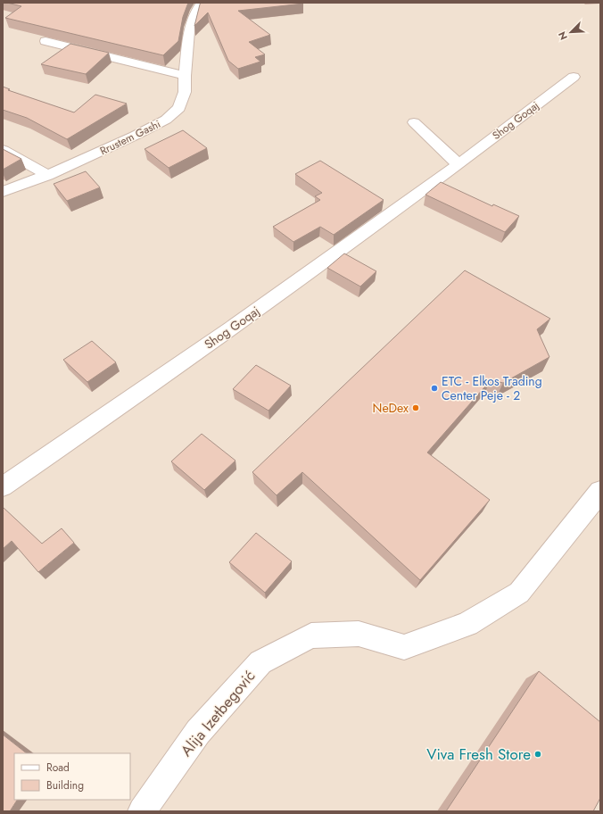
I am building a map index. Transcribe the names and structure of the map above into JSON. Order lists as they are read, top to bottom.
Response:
{
  "streets": {
    "street": ["Shog Goqaj", "Rrustem Gashi", "Alija Izetbegović"]
  },
  "places": ["ETC - Elkos Trading Center Peje - 2", "NeDex", "Viva Fresh Store"],
  "legend": ["Road", "Building"],
  "north": "bottom left"
}
